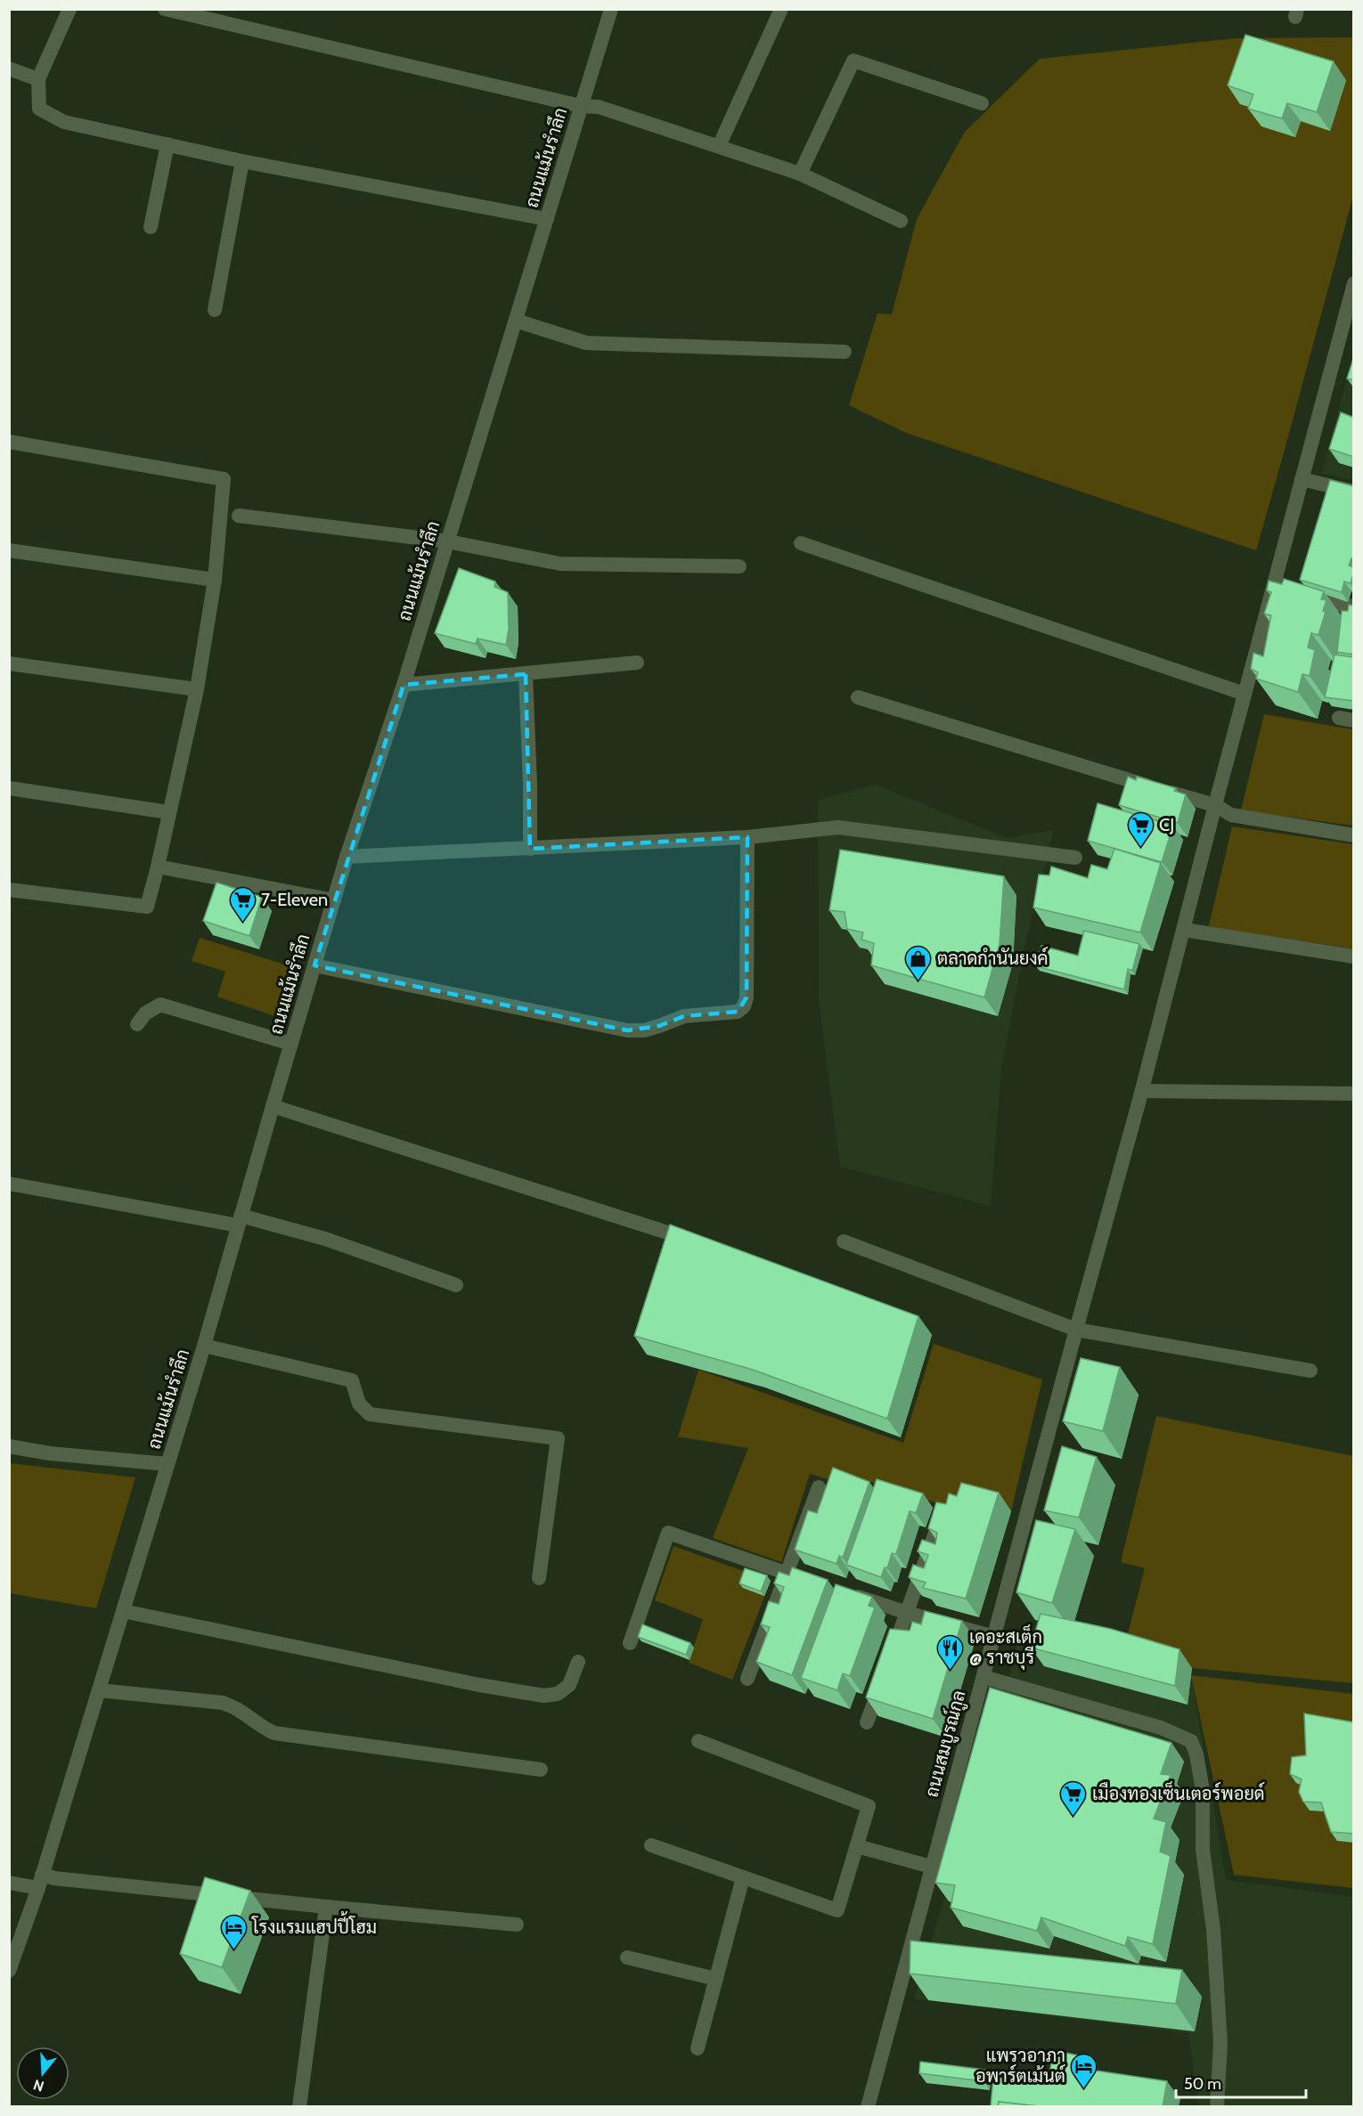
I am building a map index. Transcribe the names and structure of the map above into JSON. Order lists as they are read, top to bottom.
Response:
{
  "streets": {
    "street": ["ถนนแม้นรำลึก", "ถนนสมบูรณ์กูล"]
  },
  "places": {
    "supermarket": ["CJ", "7-Eleven", "เมืองทองเซ็นเตอร์พอยด์"],
    "shop": ["ตลาดกำนันยงค์"],
    "restaurant": ["เดอะสเต็ก @ ราชบุรี"],
    "hotel": ["โรงแรมแฮปปี้โฮม", "แพรวอาภา อพาร์ตเม้นต์"]
  },
  "scale_bar": "50 m",
  "north": "bottom"
}
